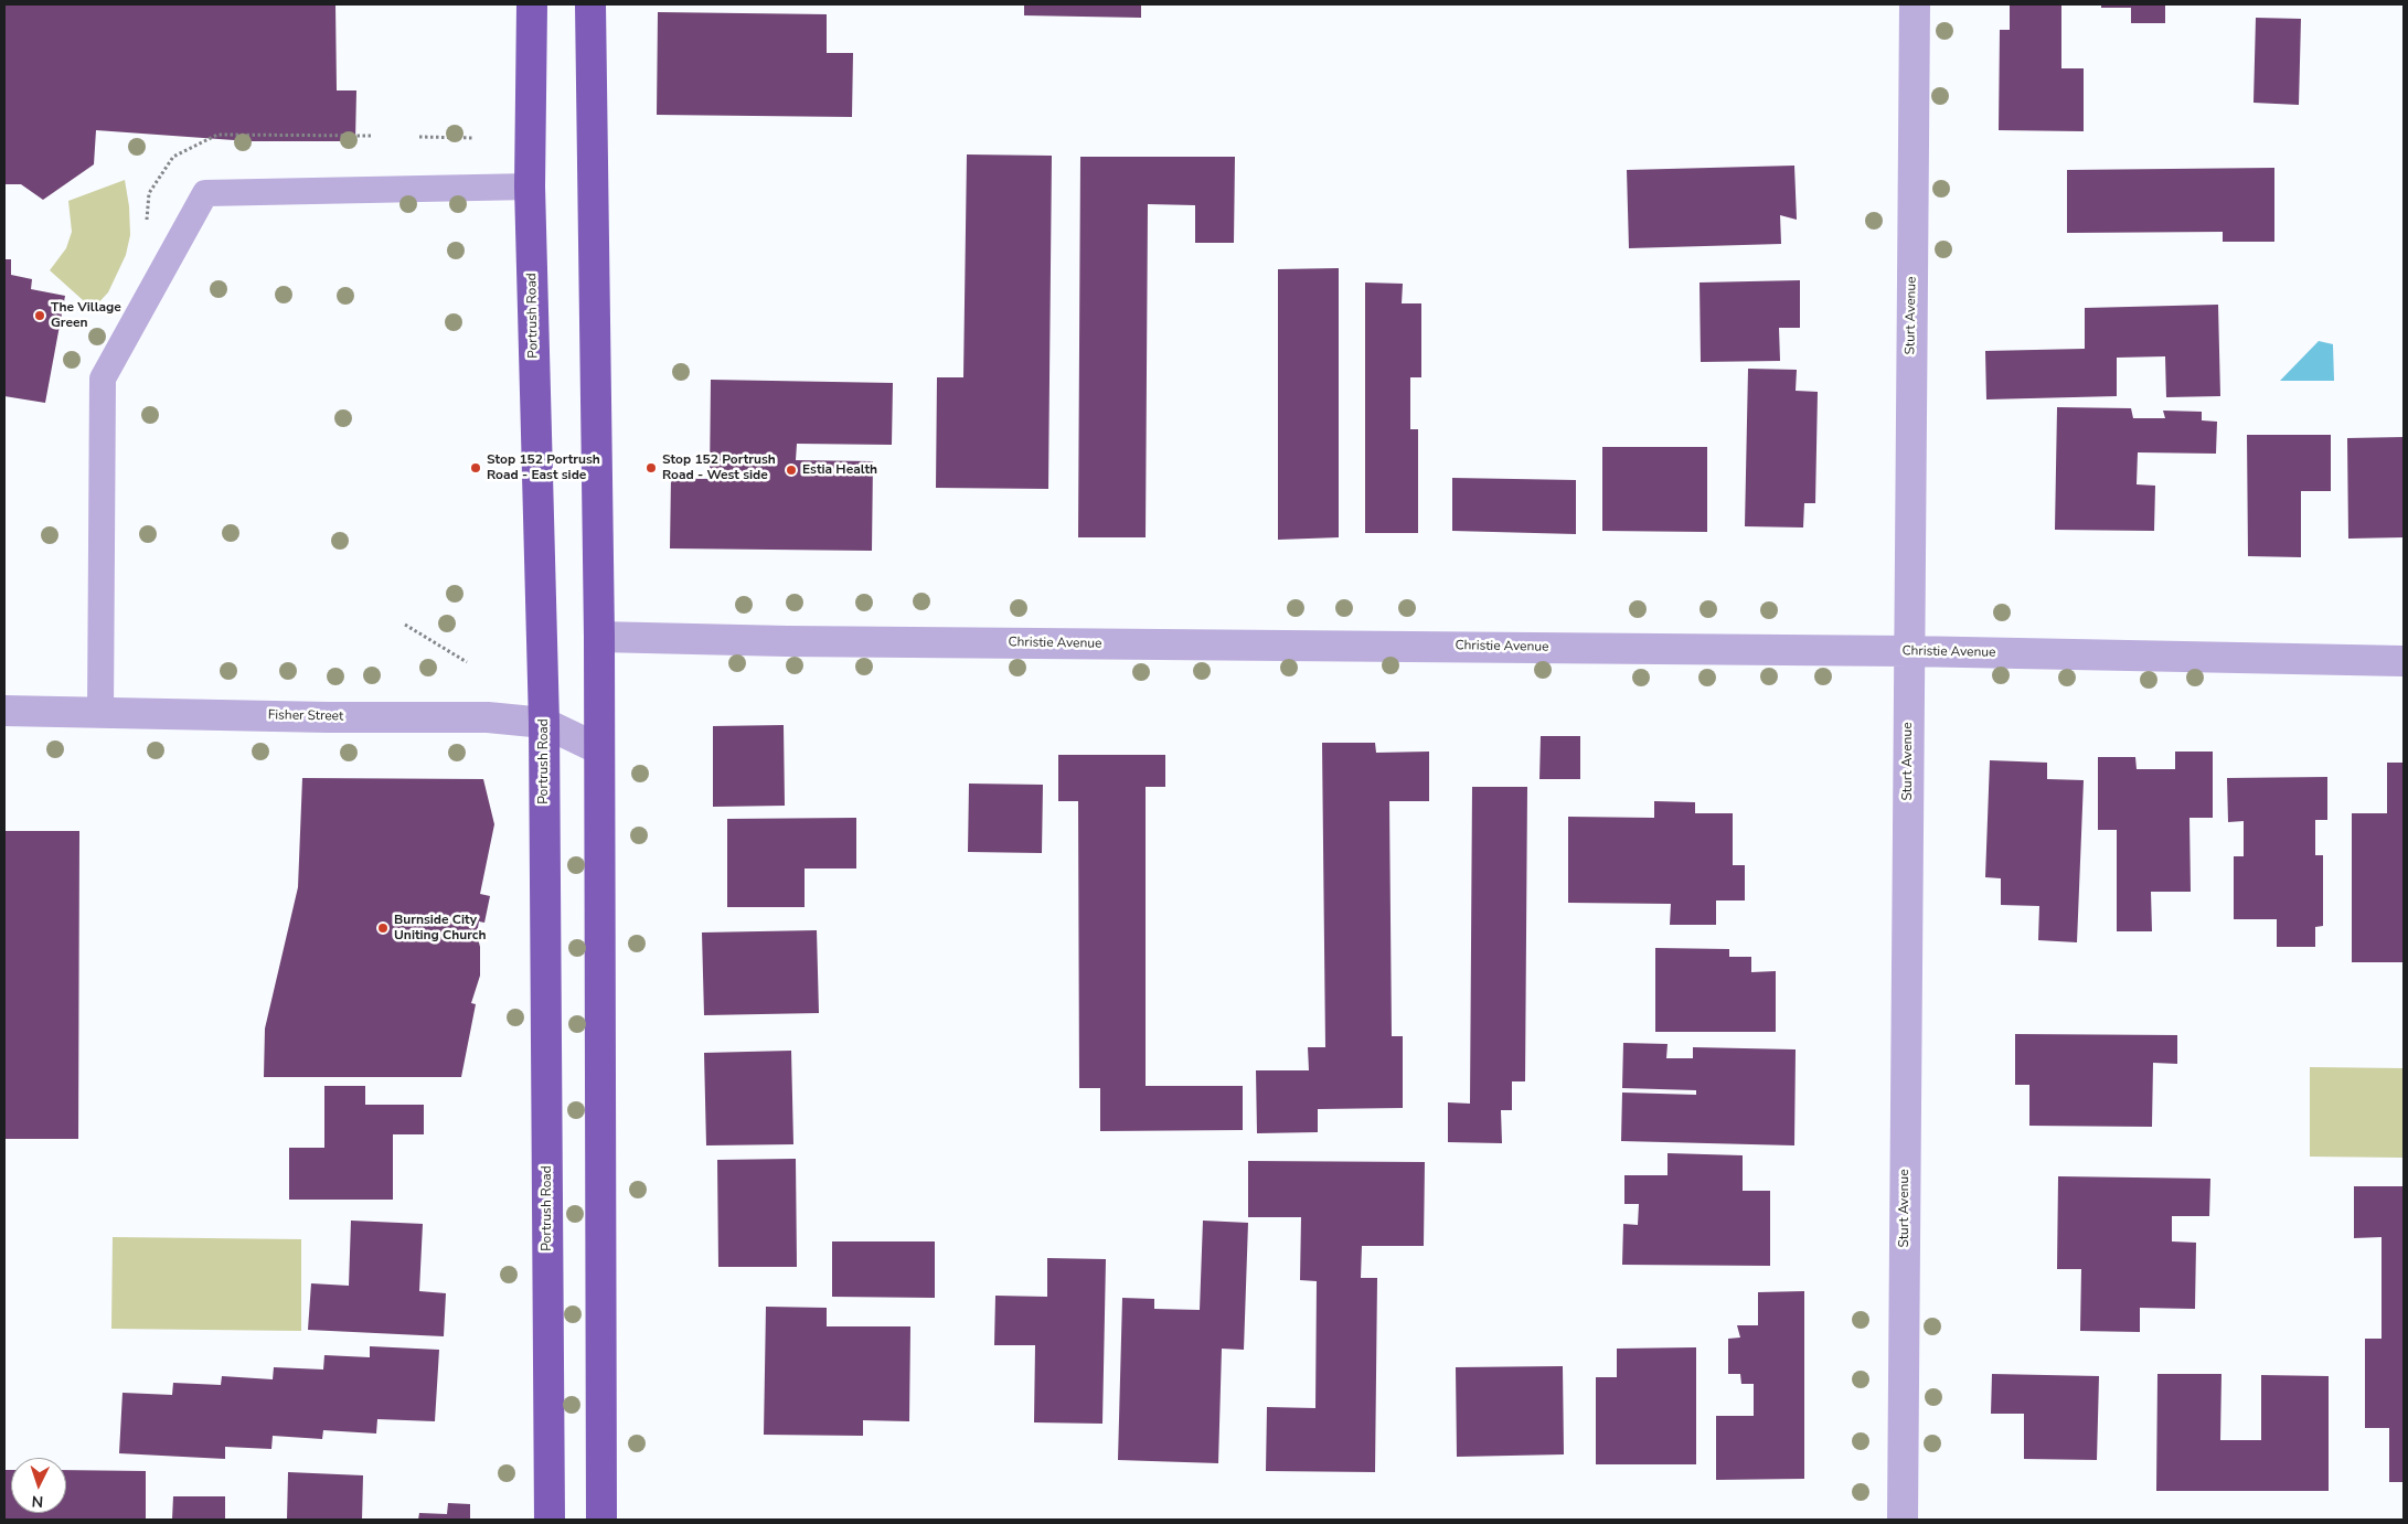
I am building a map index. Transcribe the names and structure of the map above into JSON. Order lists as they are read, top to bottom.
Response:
{
  "streets": {
    "highway": ["Portrush Road"],
    "street": ["Sturt Avenue", "Christie Avenue", "Fisher Street"]
  },
  "crossings": [
    ["Portrush Road", "Fisher Street"],
    ["Sturt Avenue", "Christie Avenue"]
  ],
  "places": [
    "The Village Green",
    "Stop 152 Portrush Road - East side",
    "Stop 152 Portrush Road - West side",
    "Estia Health",
    "Burnside City Uniting Church"
  ],
  "north": "bottom"
}
